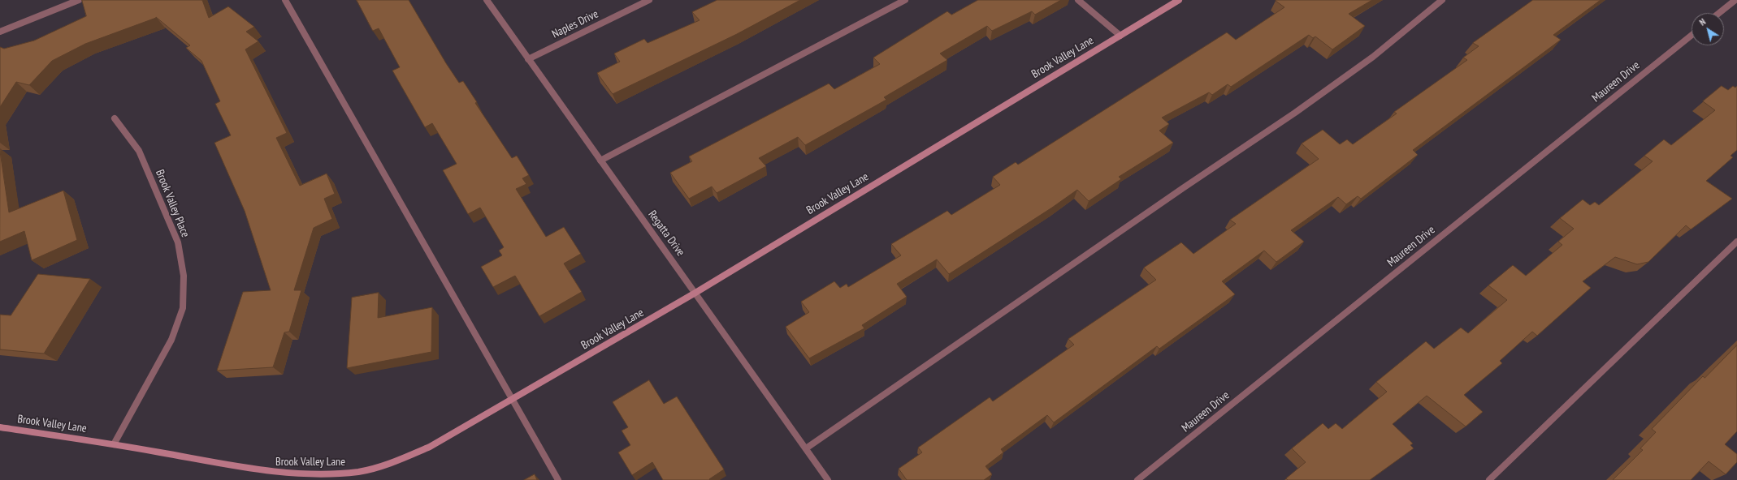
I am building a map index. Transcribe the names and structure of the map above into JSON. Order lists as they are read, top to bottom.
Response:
{
  "streets": {
    "street": [
      "Naples Drive",
      "Brook Valley Lane",
      "Maureen Drive",
      "Brook Valley Place",
      "Regatta Drive"
    ]
  },
  "crossings": [
    ["Naples Drive", "Regatta Drive"],
    ["Brook Valley Lane", "Brook Valley Place"],
    ["Brook Valley Lane", "Regatta Drive"]
  ],
  "north": "top left"
}
